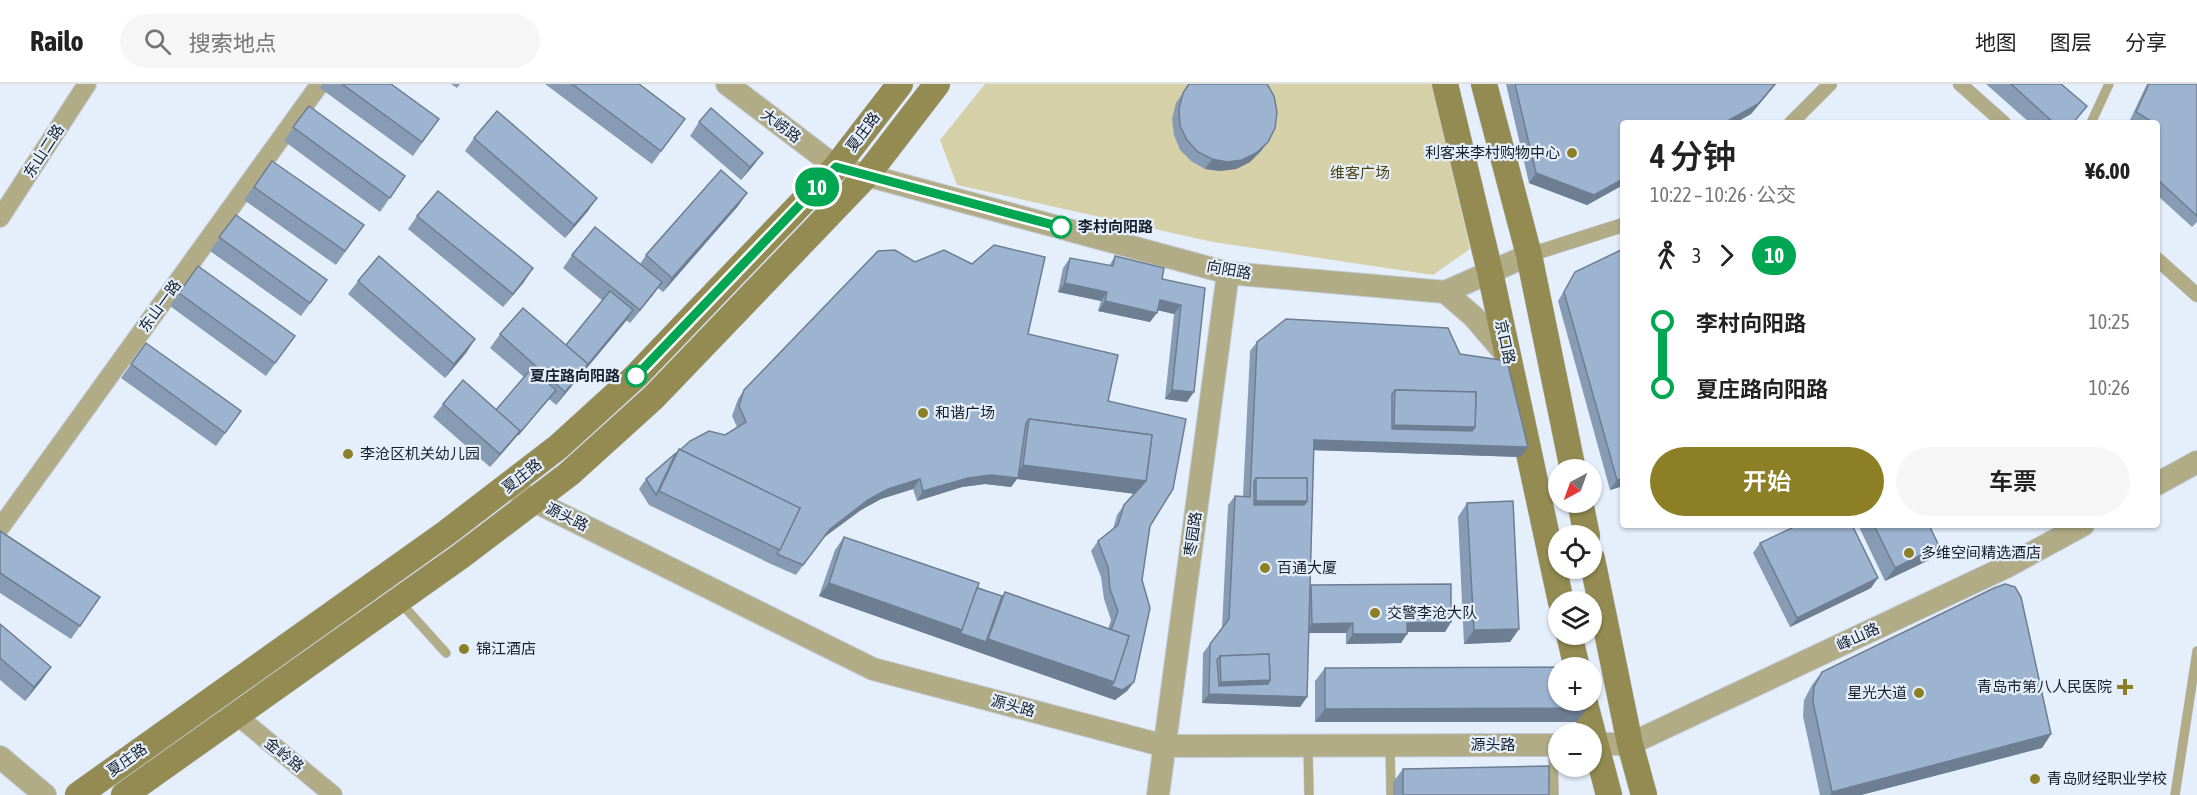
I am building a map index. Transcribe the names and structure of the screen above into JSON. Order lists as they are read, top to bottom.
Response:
{
  "streets": {
    "main road": ["夏庄路", "京口路"],
    "street": [
      "大崂路",
      "东山二路",
      "向阳路",
      "东山一路",
      "源头路",
      "枣园路",
      "峰山路",
      "金岭路"
    ]
  },
  "crossings": [
    ["大崂路", "夏庄路"],
    ["大崂路", "向阳路"],
    ["夏庄路", "向阳路"],
    ["夏庄路", "源头路"],
    ["夏庄路", "金岭路"],
    ["向阳路", "京口路"],
    ["向阳路", "枣园路"],
    ["源头路", "枣园路"]
  ],
  "parks": ["维客广场"],
  "places": {
    "other": [
      "利客来李村购物中心",
      "李村向阳路",
      "夏庄路向阳路",
      "和谐广场",
      "李沧区机关幼儿园",
      "多维空间精选酒店",
      "百通大厦",
      "交警李沧大队",
      "锦江酒店",
      "星光大道",
      "青岛财经职业学校"
    ],
    "health": ["青岛市第八人民医院"]
  },
  "lines": ["bus line 10"],
  "north": "bottom left",
  "page": {
    "header": "Railo",
    "search": "搜索地点",
    "nav": ["地图", "图层", "分享"],
    "on_map": "10",
    "heading": ["4 分钟", "10:22 – 10:26 · 公交", "¥6.00"],
    "legs": ["3", "10"],
    "list": [
      {
        "name": "李村向阳路",
        "value": "10:25"
      },
      {
        "name": "夏庄路向阳路",
        "value": "10:26"
      }
    ],
    "buttons": ["开始", "车票"],
    "map_buttons": ["+", "−"]
  }
}
